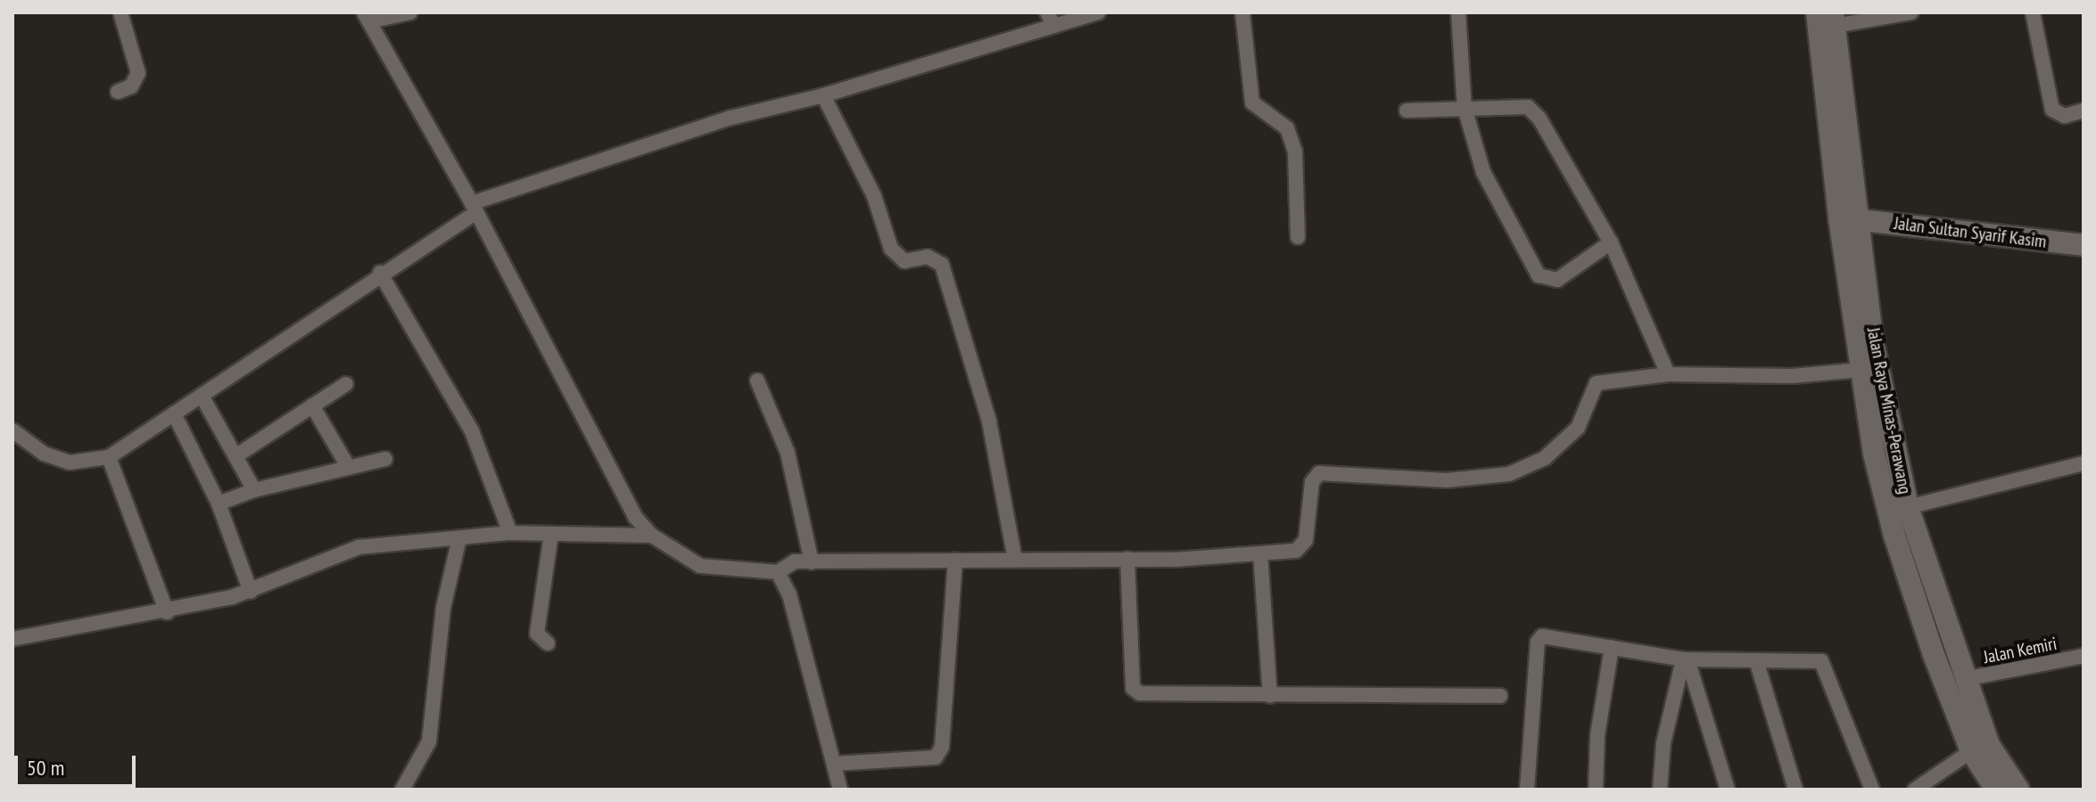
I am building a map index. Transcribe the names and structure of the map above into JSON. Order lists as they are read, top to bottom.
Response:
{
  "streets": {
    "main road": ["Jalan Sultan Syarif Kasim", "Jalan Raya Minas-Perawang"],
    "street": ["Jalan Kemiri"]
  },
  "crossings": [
    ["Jalan Sultan Syarif Kasim", "Jalan Raya Minas-Perawang"],
    ["Jalan Raya Minas-Perawang", "Jalan Kemiri"]
  ],
  "scale_bar": "50 m"
}
